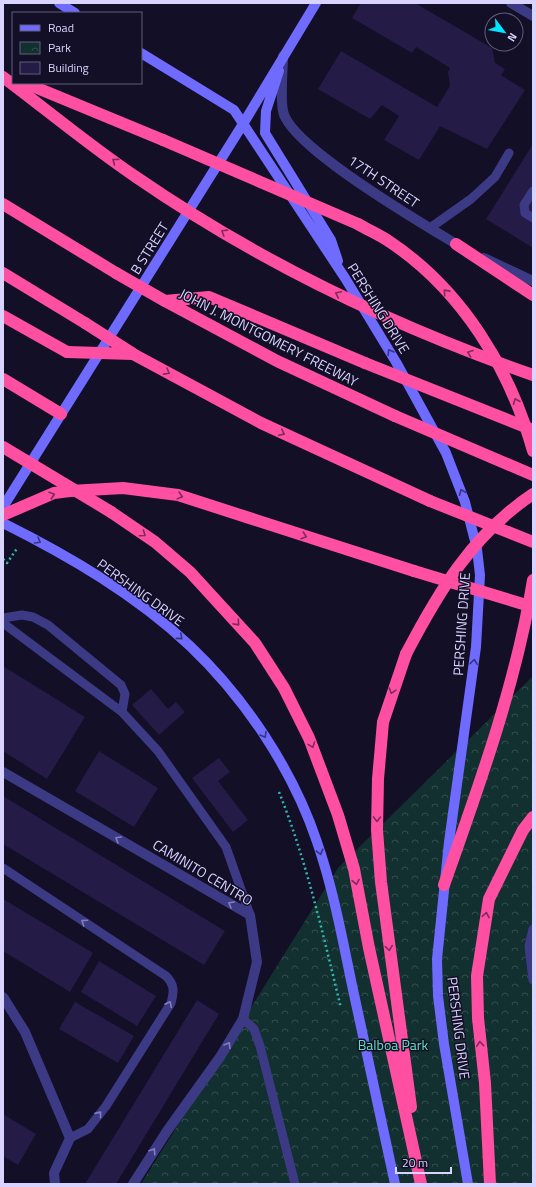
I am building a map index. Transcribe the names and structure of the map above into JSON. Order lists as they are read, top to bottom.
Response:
{
  "streets": {
    "highway": ["JOHN J. MONTGOMERY FREEWAY"],
    "main road": ["B STREET", "PERSHING DRIVE"],
    "street": ["17TH STREET", "CAMINITO CENTRO"]
  },
  "crossings": [
    ["17TH STREET", "B STREET"],
    ["B STREET", "PERSHING DRIVE"]
  ],
  "parks": ["Balboa Park"],
  "legend": ["Road", "Park", "Building"],
  "scale_bar": "20 m",
  "north": "bottom right"
}
